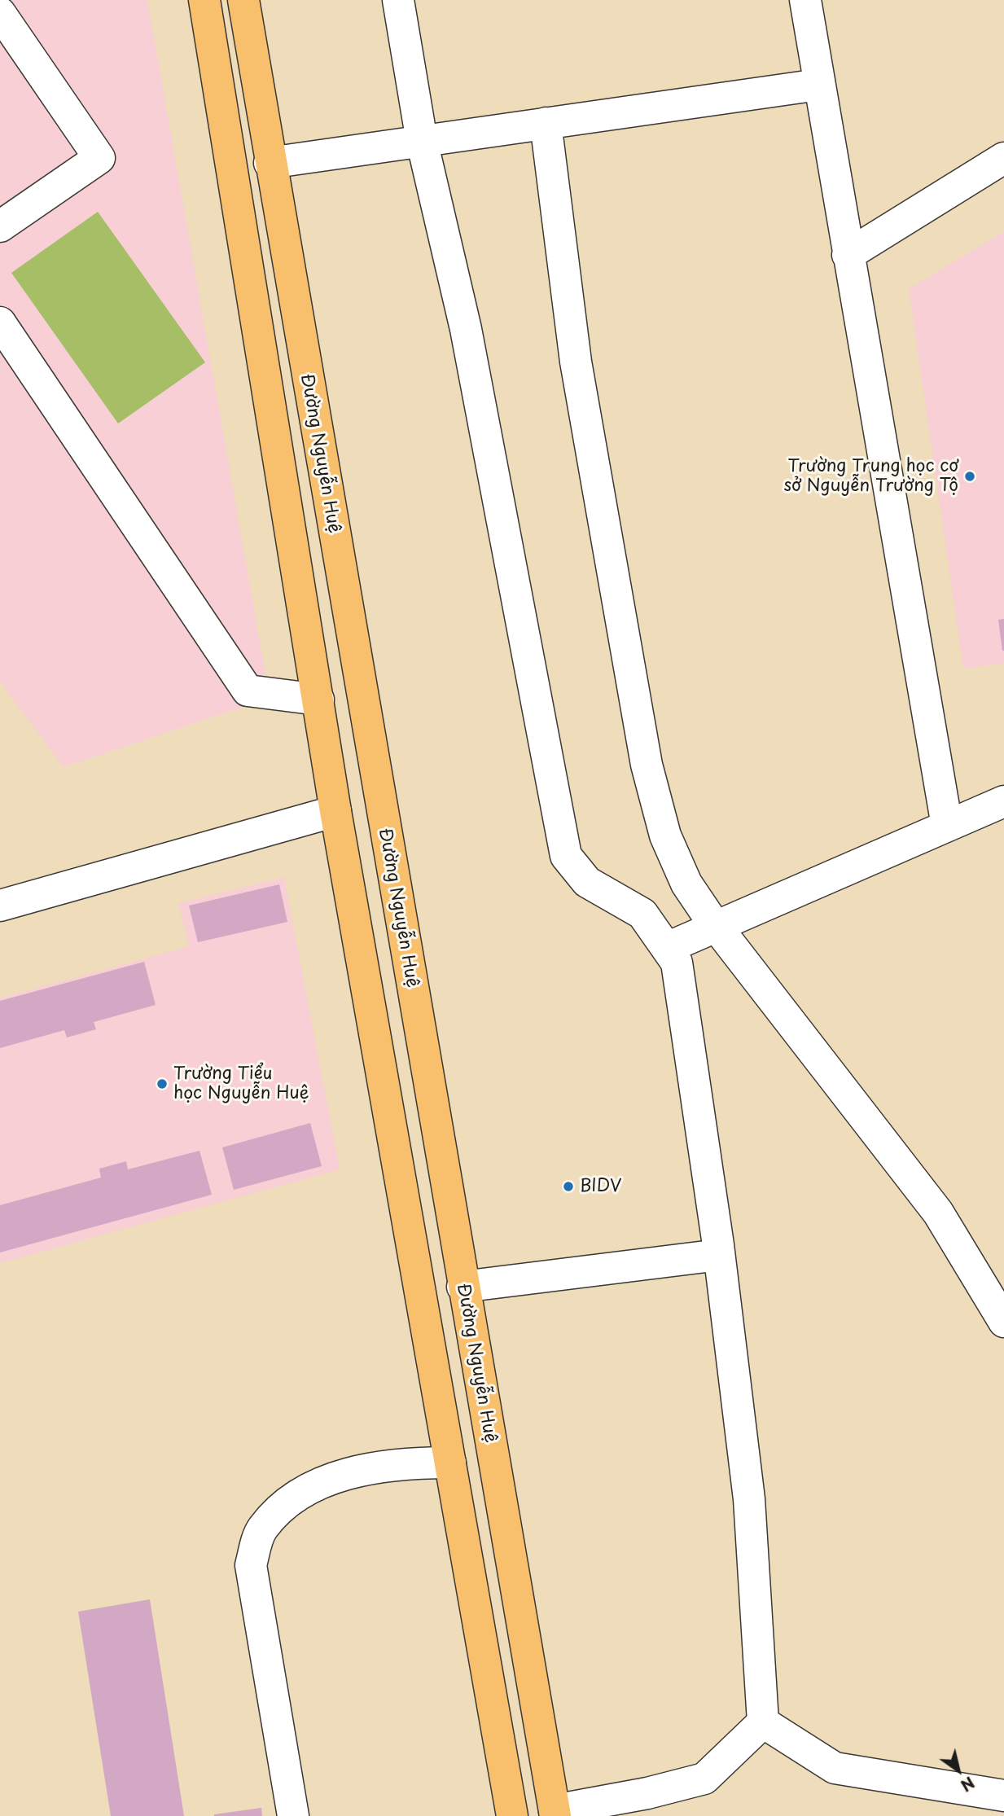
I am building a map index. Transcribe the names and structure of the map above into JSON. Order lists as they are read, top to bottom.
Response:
{
  "streets": {
    "main road": ["Đường Nguyễn Huệ"]
  },
  "places": ["Trường Trung học cơ sở Nguyễn Trường Tộ", "Trường Tiểu học Nguyễn Huệ", "BIDV"],
  "north": "bottom right"
}
